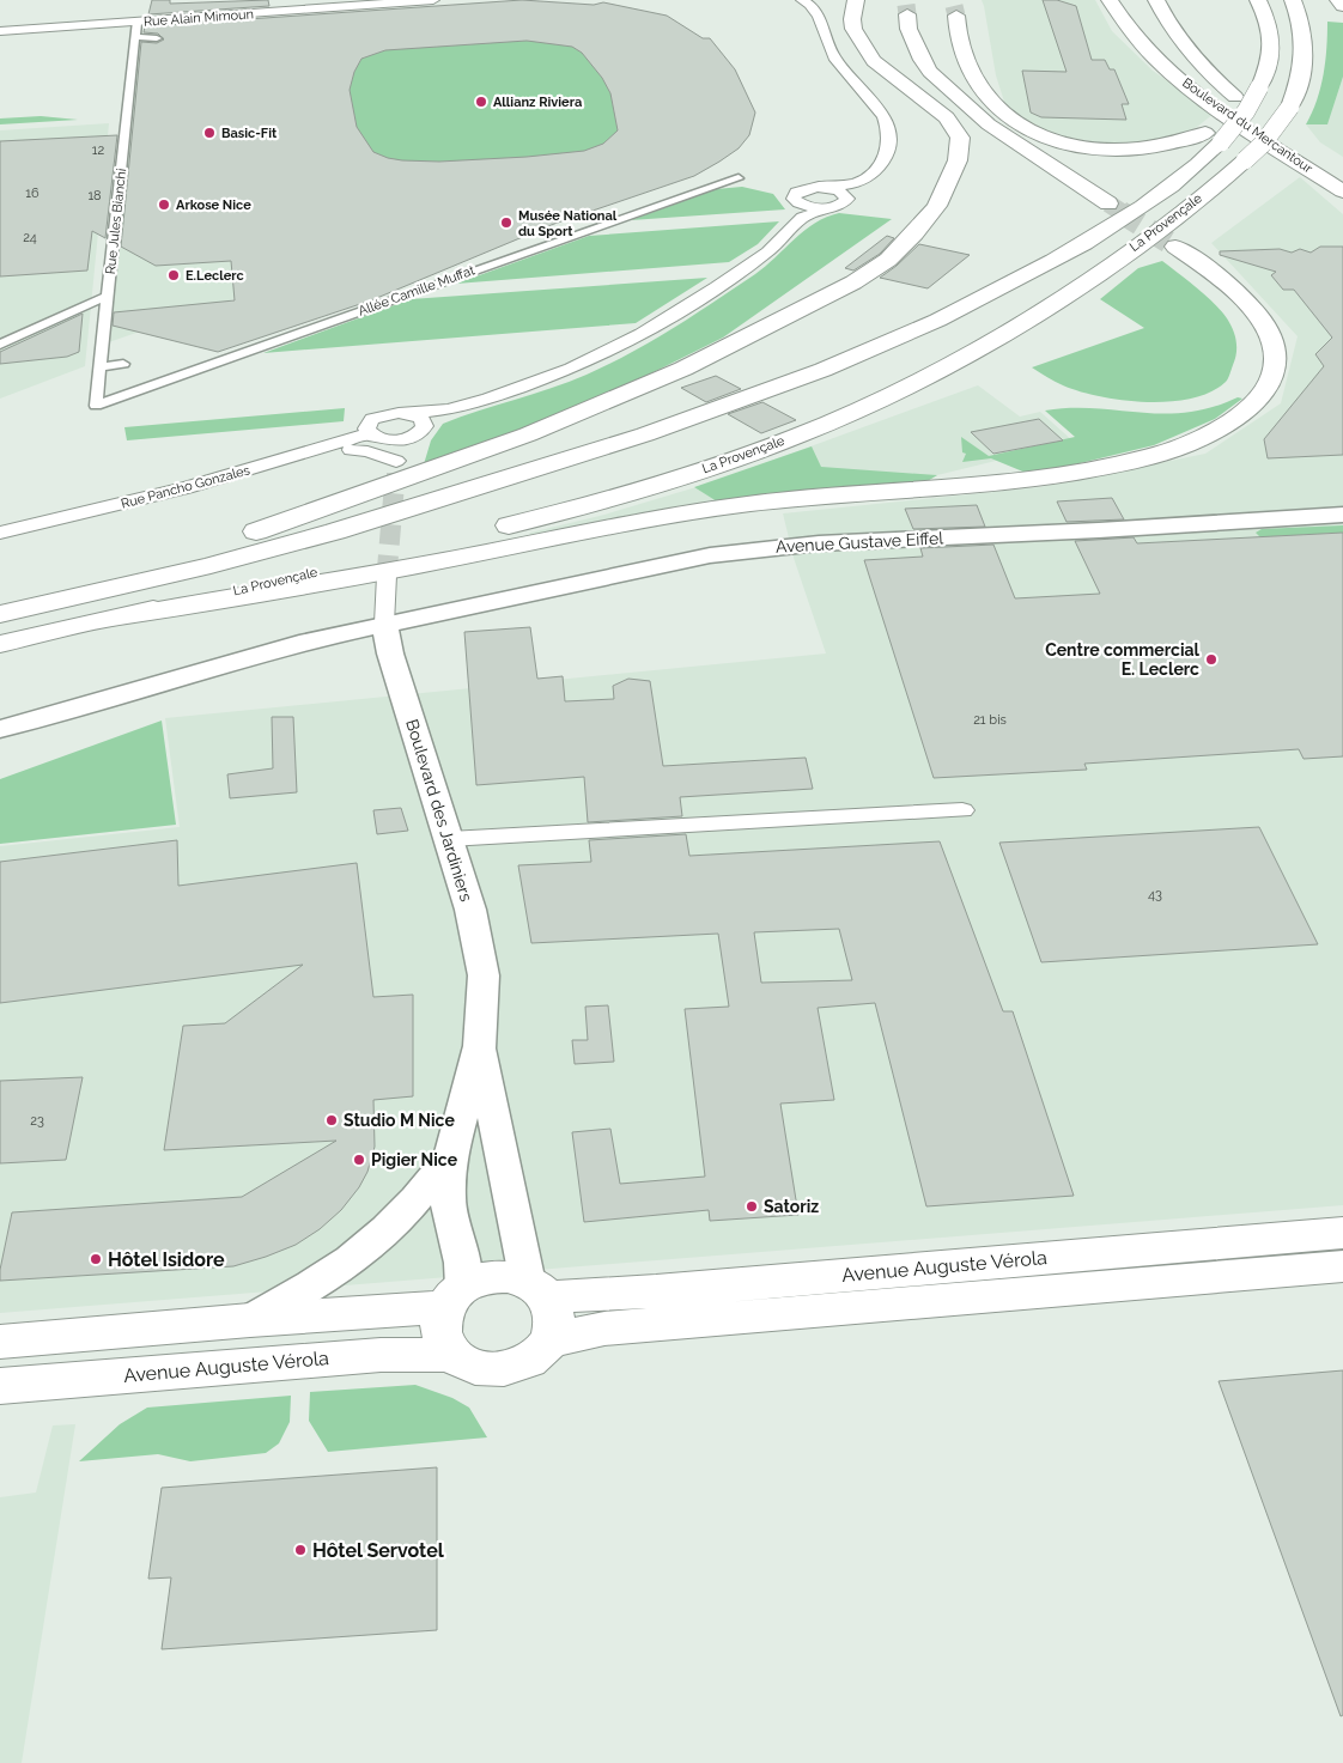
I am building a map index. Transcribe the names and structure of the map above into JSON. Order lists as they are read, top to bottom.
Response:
{
  "streets": {
    "main road": ["Boulevard du Mercantour", "La Provençale", "Avenue Auguste Vérola"],
    "street": [
      "Rue Alain Mimoun",
      "Rue Jules Bianchi",
      "Allée Camille Muffat",
      "Rue Pancho Gonzales",
      "Avenue Gustave Eiffel",
      "Boulevard des Jardiniers"
    ]
  },
  "crossings": [
    ["Rue Alain Mimoun", "Rue Jules Bianchi"],
    ["Rue Jules Bianchi", "Allée Camille Muffat"],
    ["Avenue Gustave Eiffel", "Boulevard des Jardiniers"],
    ["Boulevard des Jardiniers", "Avenue Auguste Vérola"]
  ],
  "places": [
    "Allianz Riviera",
    "Basic-Fit",
    "Arkose Nice",
    "Musée National du Sport",
    "E.Leclerc",
    "Centre commercial E. Leclerc",
    "Studio M Nice",
    "Pigier Nice",
    "Satoriz",
    "Hôtel Isidore",
    "Hôtel Servotel"
  ],
  "house_numbers": [
    "12",
    "16",
    "18",
    "24",
    "21 bis",
    "43",
    "23"
  ]
}
